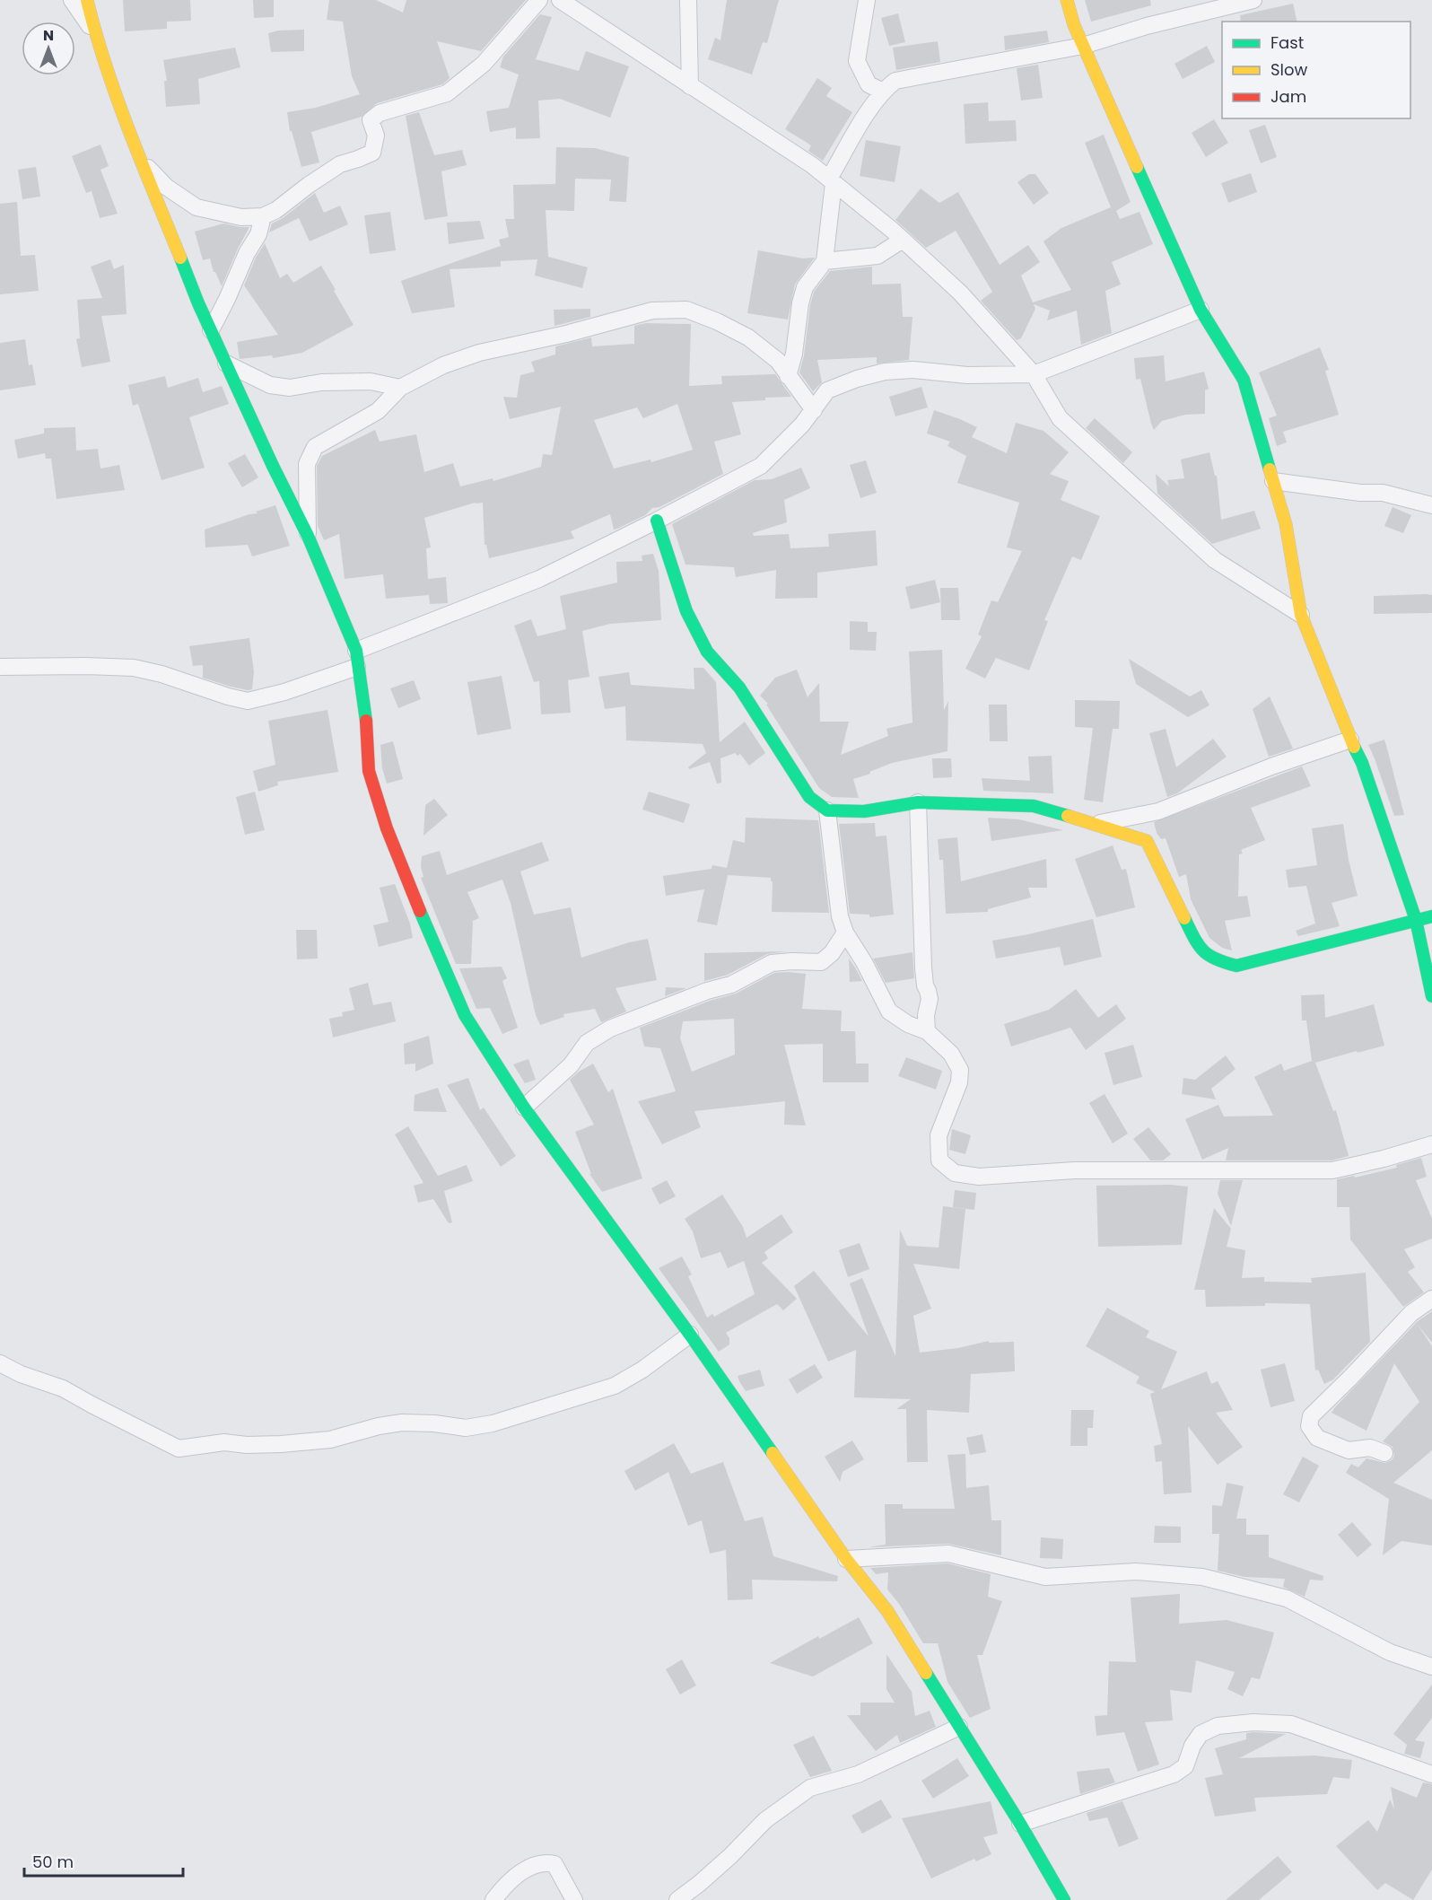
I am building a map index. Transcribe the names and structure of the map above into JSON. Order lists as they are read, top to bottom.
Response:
{
  "legend": ["Fast", "Slow", "Jam"],
  "scale_bar": "50 m",
  "north": "top"
}
